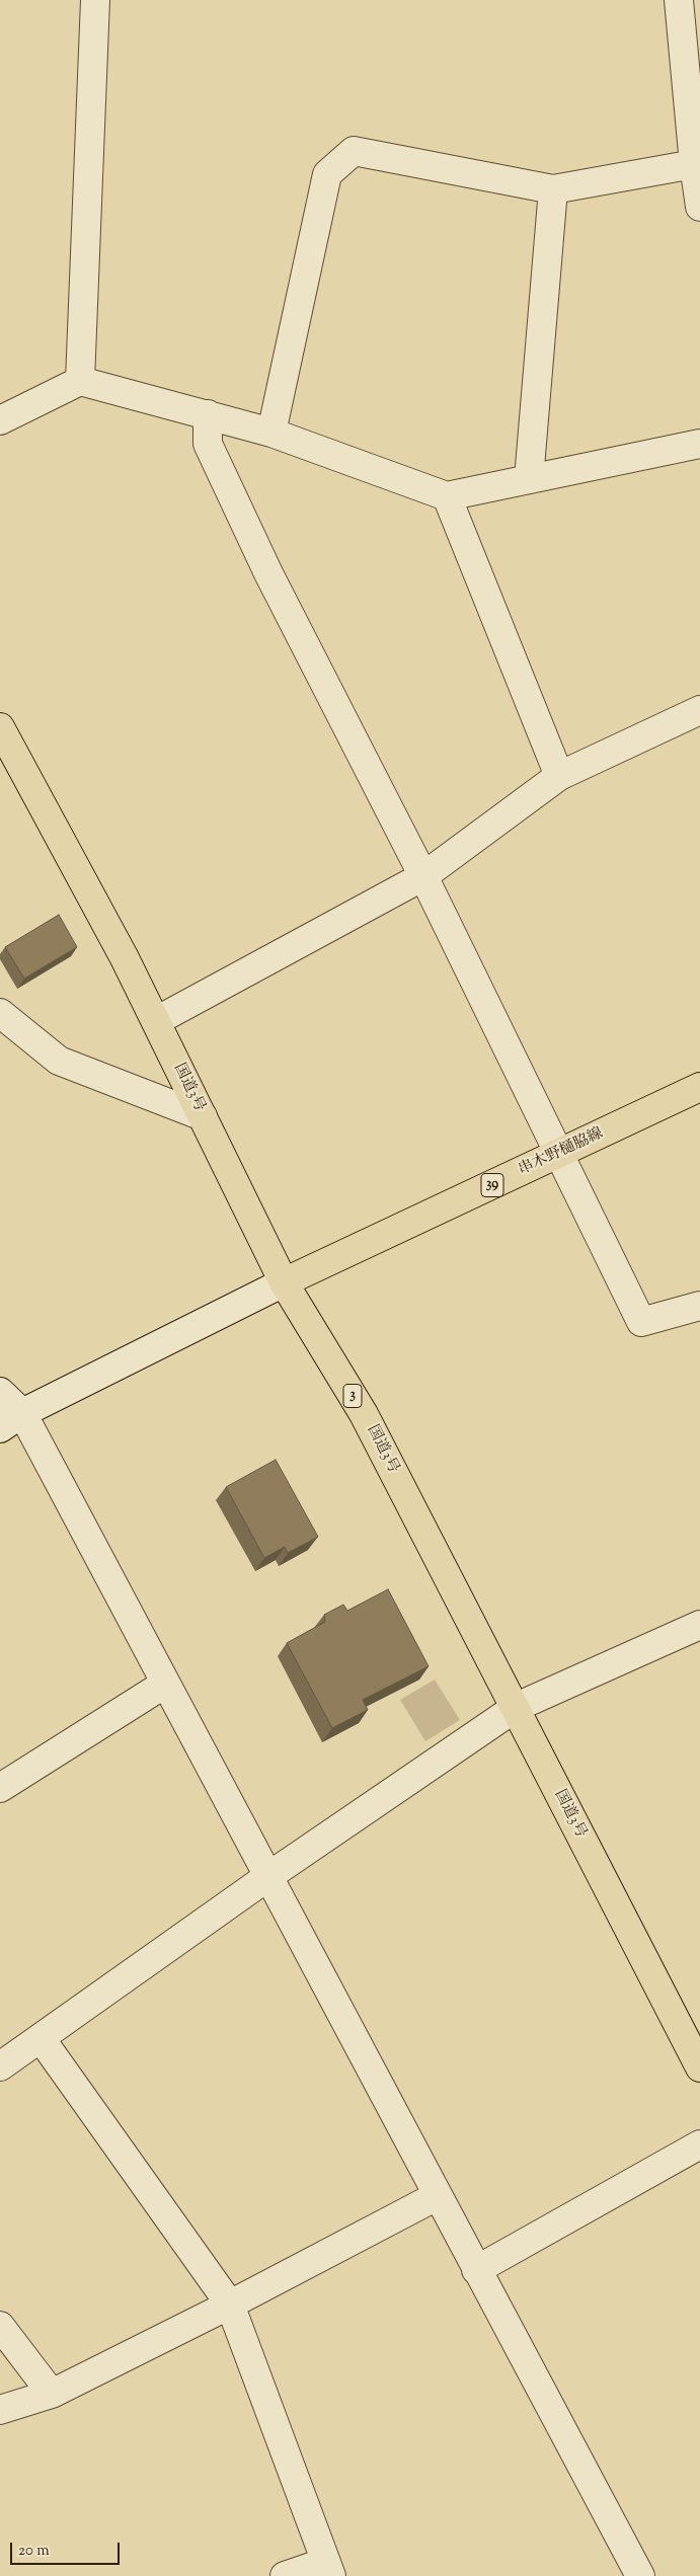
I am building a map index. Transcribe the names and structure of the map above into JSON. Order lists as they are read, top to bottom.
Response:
{
  "streets": {
    "main road": [
      "国道3号",
      "串木野樋脇線",
      "39",
      "3"
    ]
  },
  "crossings": [
    ["国道3号", "串木野樋脇線"]
  ],
  "scale_bar": "20 m"
}
